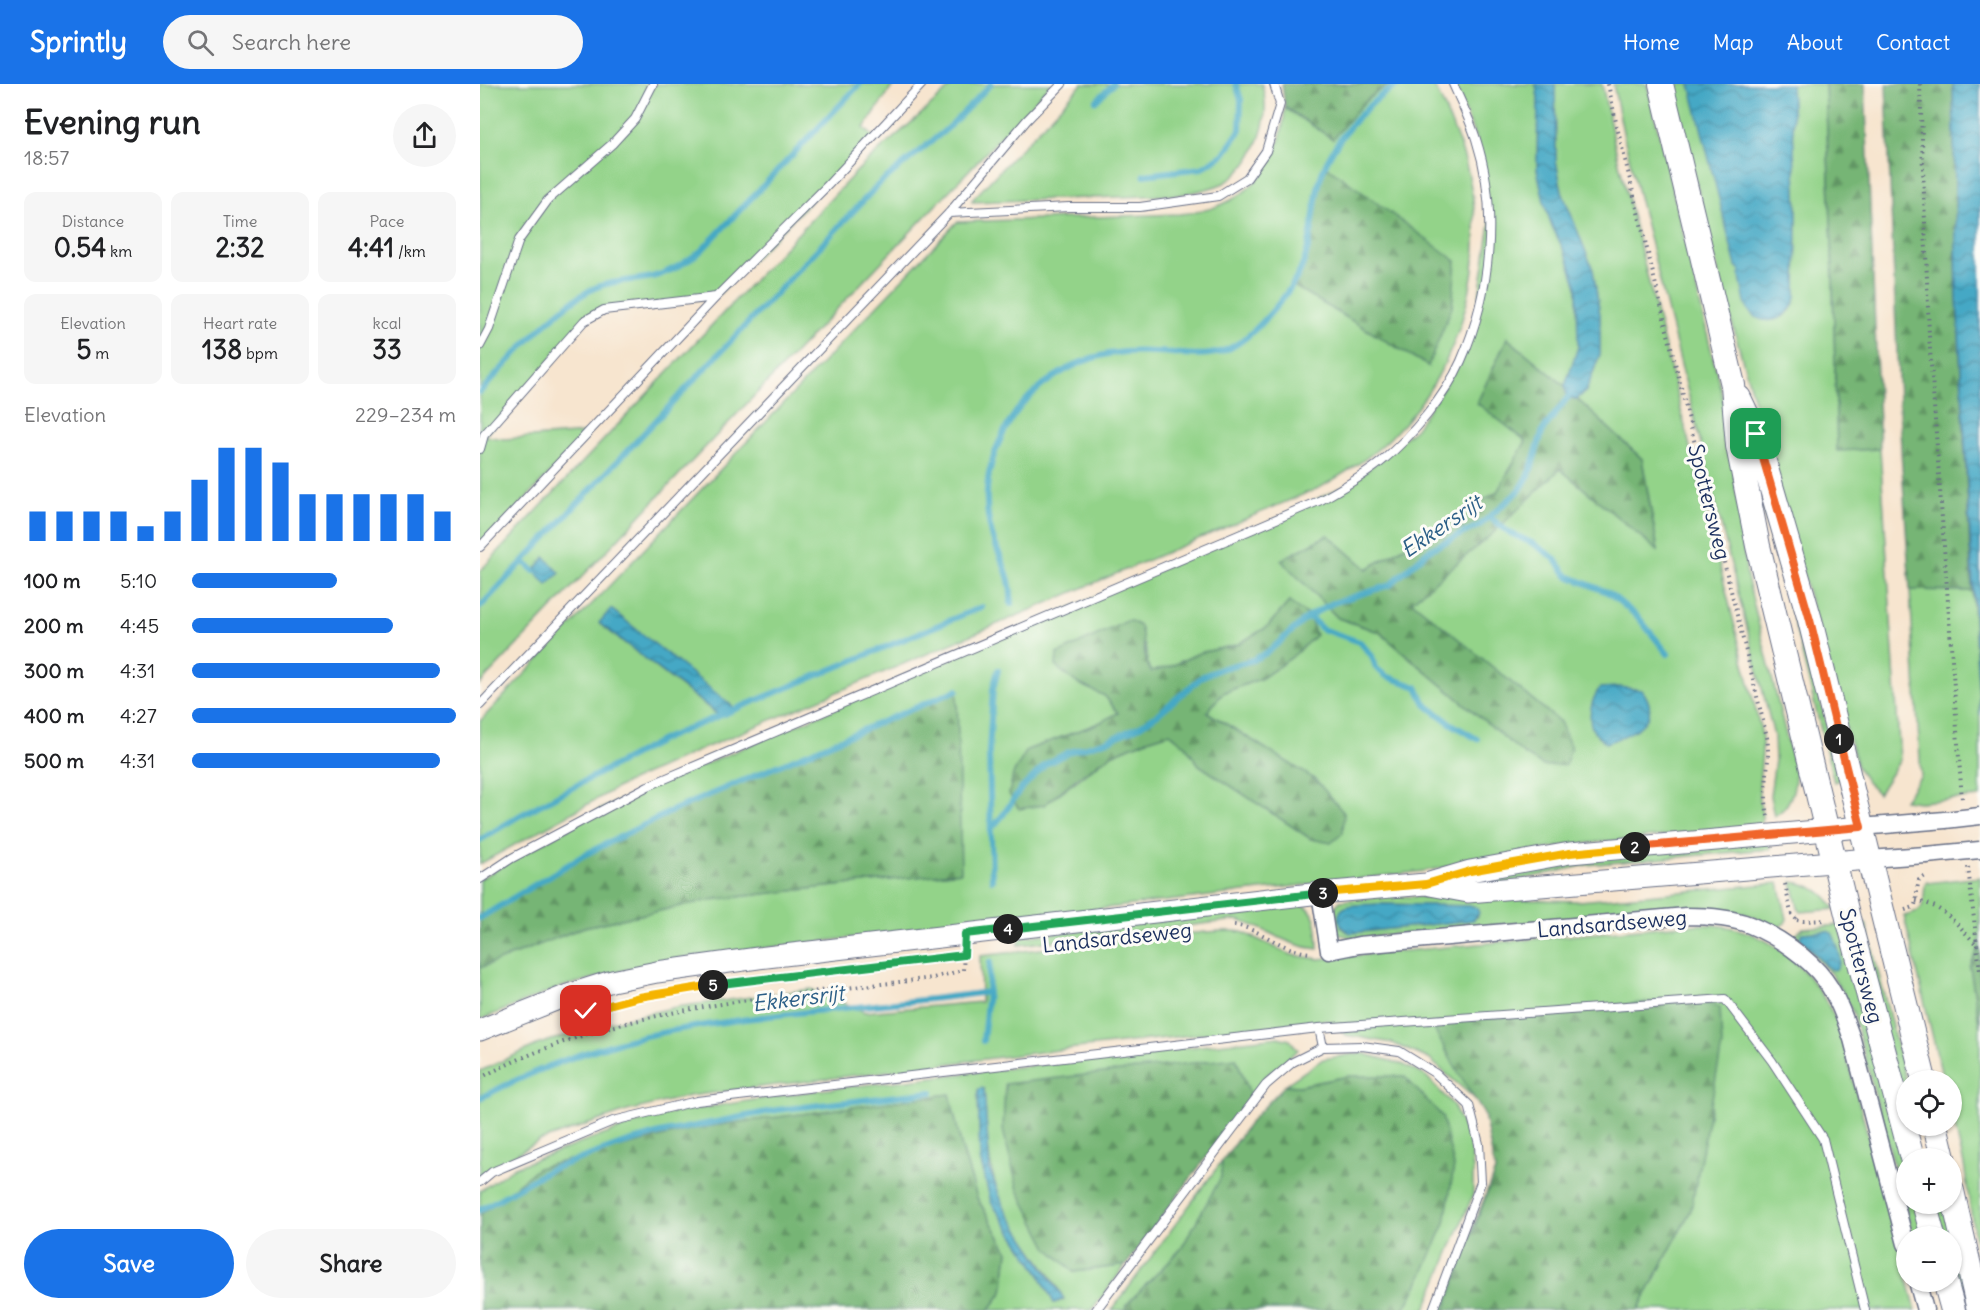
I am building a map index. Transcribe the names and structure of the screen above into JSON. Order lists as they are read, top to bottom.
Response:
{
  "streets": {
    "main road": ["Spottersweg"],
    "street": ["Landsardseweg"]
  },
  "crossings": [
    ["Spottersweg", "Landsardseweg"]
  ],
  "water": ["Ekkersrijt"],
  "page": {
    "header": "Sprintly",
    "search": "Search here",
    "nav": [
      "Home",
      "Map",
      "About",
      "Contact"
    ],
    "heading": ["Evening run", "18:57"],
    "stats": [
      ["Distance", "0.54 km"],
      ["Time", "2:32"],
      ["Pace", "4:41 /km"],
      ["Elevation", "5 m"],
      ["Heart rate", "138 bpm"],
      ["kcal", "33"]
    ],
    "chart": ["Elevation", "229–234 m"],
    "list": [
      {
        "name": "100 m",
        "note": "5:10"
      },
      {
        "name": "200 m",
        "note": "4:45"
      },
      {
        "name": "300 m",
        "note": "4:31"
      },
      {
        "name": "400 m",
        "note": "4:27"
      },
      {
        "name": "500 m",
        "note": "4:31"
      }
    ],
    "pins": [
      "1",
      "2",
      "3",
      "4",
      "5"
    ],
    "map_buttons": ["+", "−"],
    "buttons": ["Save", "Share"]
  }
}
